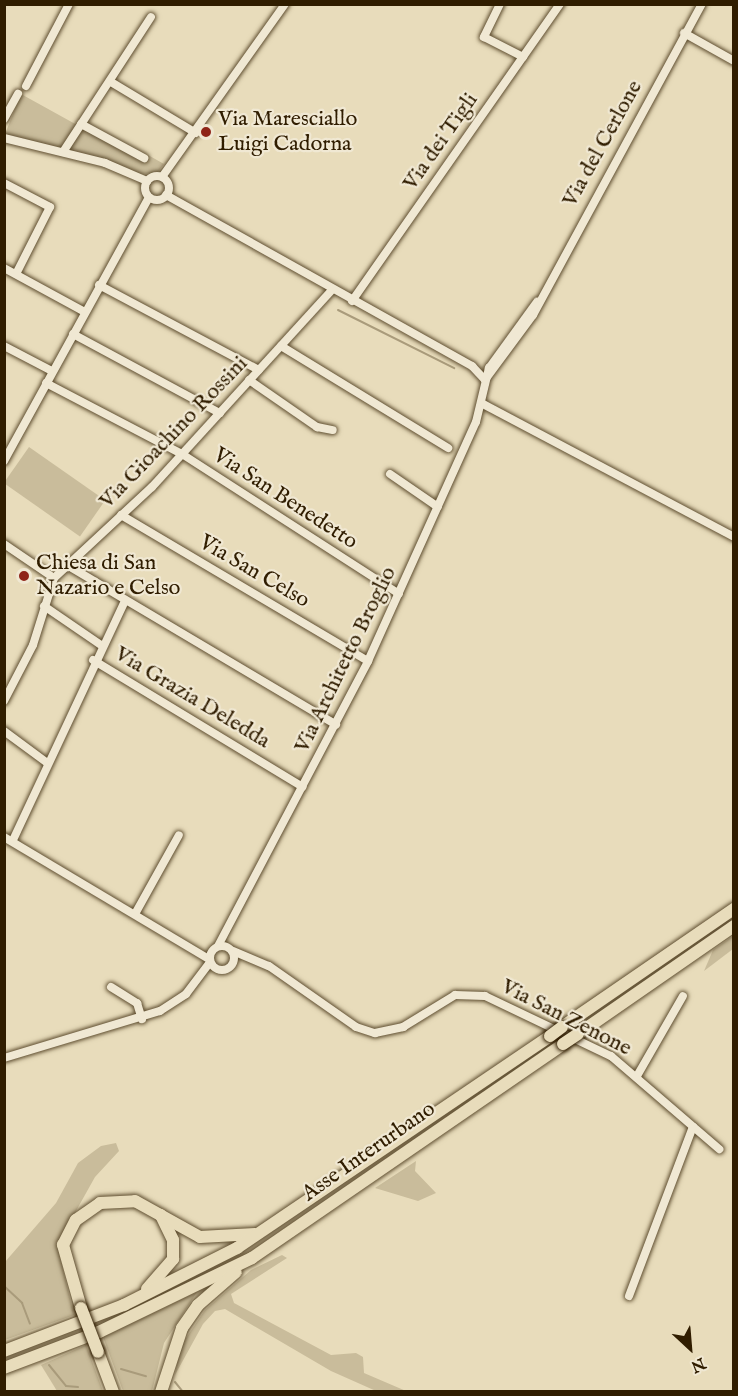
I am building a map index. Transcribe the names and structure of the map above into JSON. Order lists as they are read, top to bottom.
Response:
{
  "streets": {
    "highway": ["Asse Interurbano"],
    "street": [
      "Via dei Tigli",
      "Via del Cerlone",
      "Via Gioachino Rossini",
      "Via San Benedetto",
      "Via San Celso",
      "Via Architetto Broglio",
      "Via Grazia Deledda",
      "Via San Zenone"
    ]
  },
  "crossings": [
    ["Via del Cerlone", "Via Architetto Broglio"],
    ["Via Gioachino Rossini", "Via San Benedetto"],
    ["Via Gioachino Rossini", "Via San Celso"],
    ["Via San Benedetto", "Via Architetto Broglio"],
    ["Via San Celso", "Via Architetto Broglio"],
    ["Via Architetto Broglio", "Via Grazia Deledda"],
    ["Via Architetto Broglio", "Via San Zenone"]
  ],
  "places": ["Via Maresciallo Luigi Cadorna", "Chiesa di San Nazario e Celso"],
  "north": "bottom right"
}
